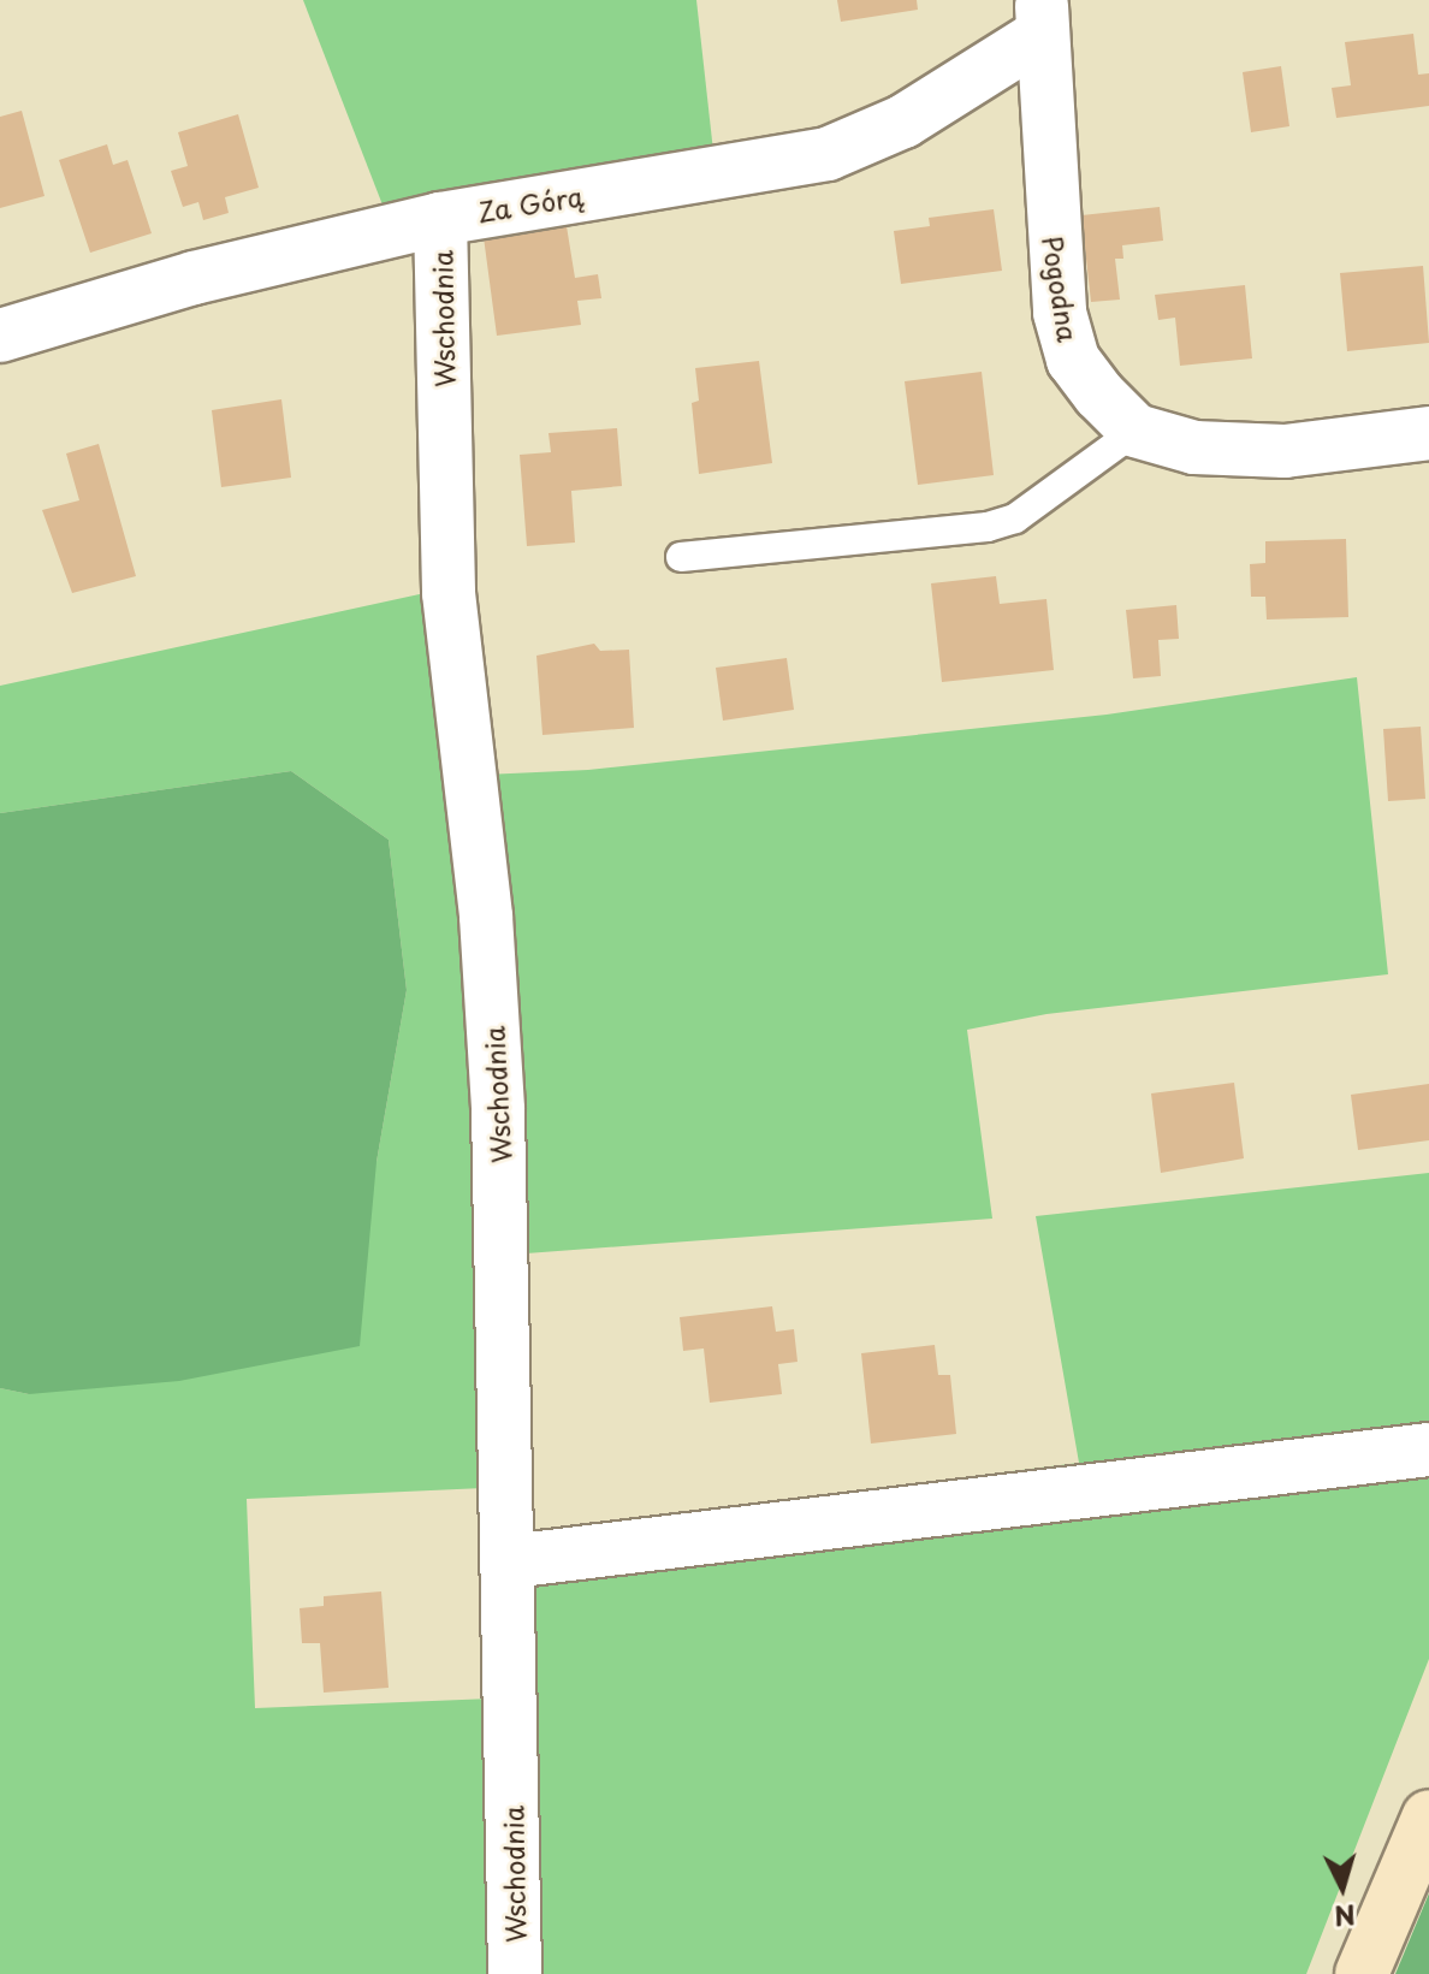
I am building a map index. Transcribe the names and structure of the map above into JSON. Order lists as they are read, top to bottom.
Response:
{
  "streets": {
    "street": ["Za Górą", "Pogodna", "Wschodnia"]
  },
  "crossings": [
    ["Za Górą", "Pogodna"],
    ["Za Górą", "Wschodnia"]
  ],
  "north": "bottom"
}
